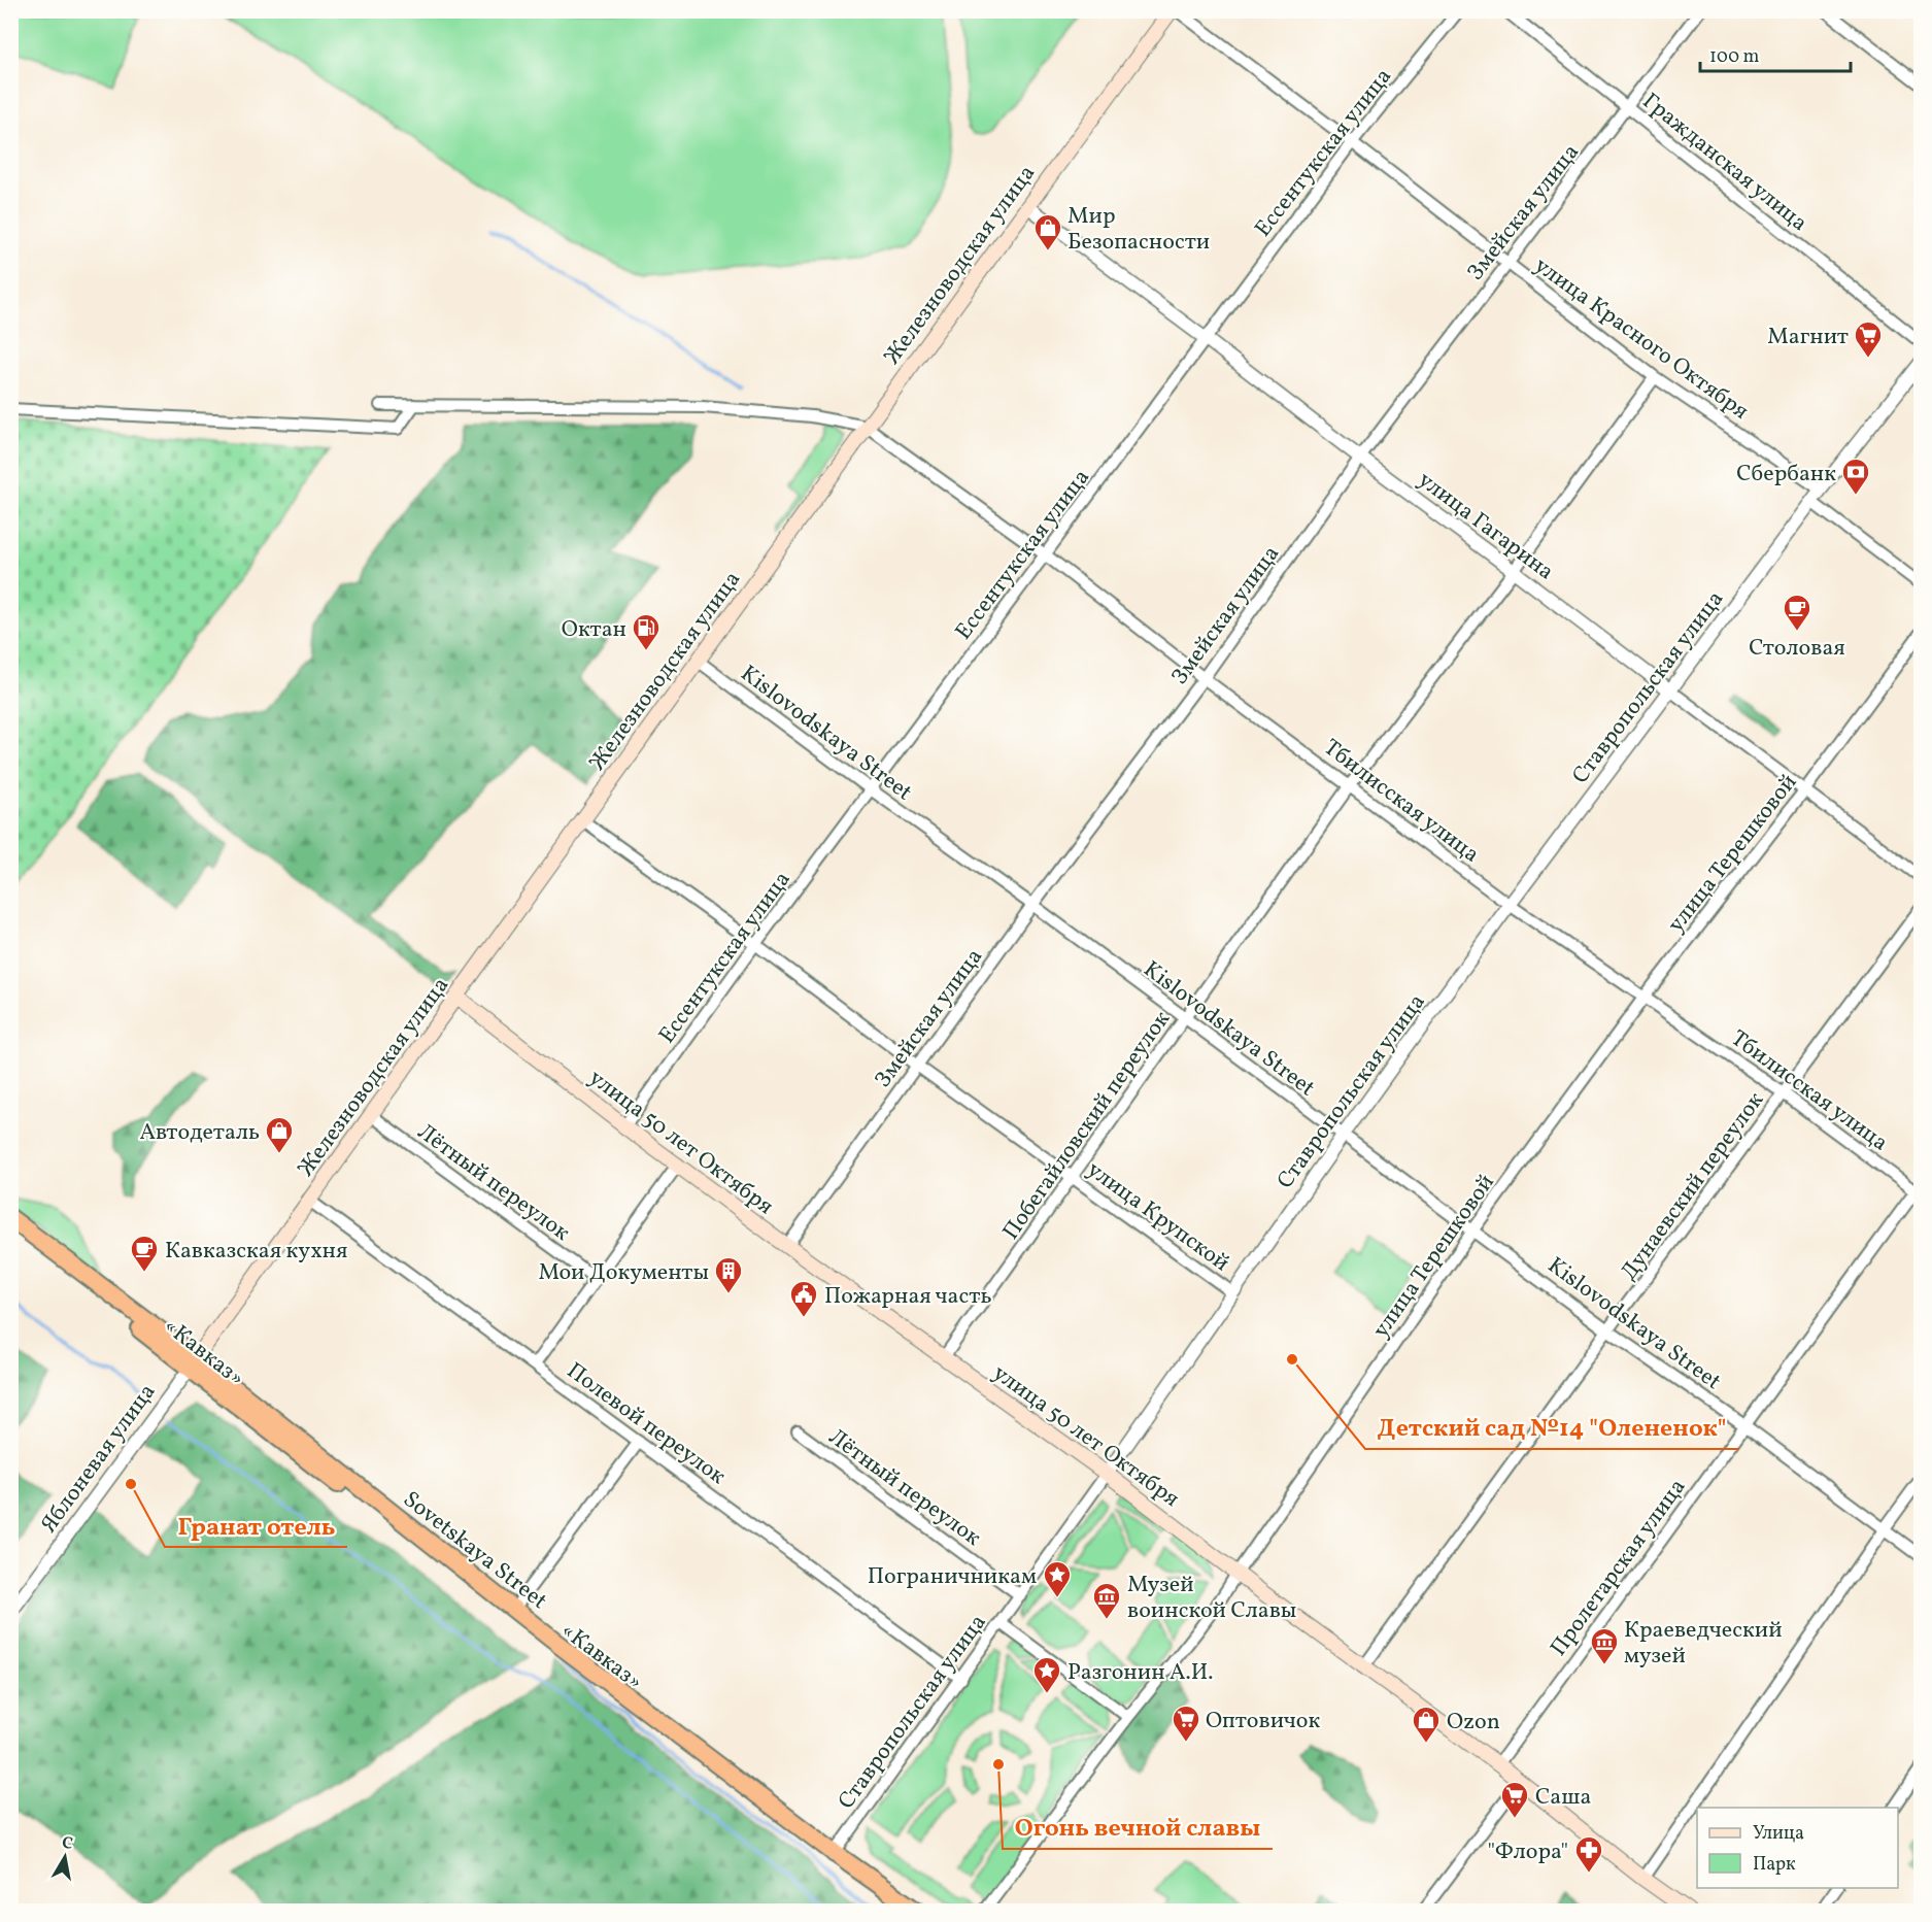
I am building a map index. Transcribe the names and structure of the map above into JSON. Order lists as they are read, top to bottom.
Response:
{
  "streets": {
    "highway": ["«Кавказ»", "Sovetskaya Street"],
    "main road": ["Железноводская улица", "улица 50 лет Октября"],
    "street": [
      "Ессентукская улица",
      "Гражданская улица",
      "Змейская улица",
      "улица Красного Октября",
      "улица Гагарина",
      "Ставропольская улица",
      "Kislovodskaya Street",
      "Тбилисская улица",
      "улица Терешковой",
      "Побегайловский переулок",
      "Лётный переулок",
      "Дунаевский переулок",
      "улица Крупской",
      "Полевой переулок",
      "Яблоневая улица",
      "Пролетарская улица"
    ]
  },
  "crossings": [
    ["Ессентукская улица", "улица Красного Октября"],
    ["Ессентукская улица", "улица Гагарина"],
    ["Ессентукская улица", "Kislovodskaya Street"],
    ["Ессентукская улица", "Тбилисская улица"],
    ["Ессентукская улица", "улица 50 лет Октября"],
    ["Ессентукская улица", "улица Крупской"],
    ["Гражданская улица", "Змейская улица"],
    ["Змейская улица", "улица Красного Октября"],
    ["Змейская улица", "улица Гагарина"],
    ["Змейская улица", "Kislovodskaya Street"],
    ["Змейская улица", "Тбилисская улица"],
    ["Змейская улица", "улица 50 лет Октября"],
    ["Змейская улица", "улица Крупской"],
    ["Железноводская улица", "улица Гагарина"],
    ["Железноводская улица", "Kislovodskaya Street"],
    ["Железноводская улица", "Тбилисская улица"],
    ["Железноводская улица", "улица 50 лет Октября"],
    ["Железноводская улица", "Лётный переулок"],
    ["Железноводская улица", "улица Крупской"],
    ["Железноводская улица", "«Кавказ»"],
    ["Железноводская улица", "Полевой переулок"],
    ["Железноводская улица", "Яблоневая улица"],
    ["Железноводская улица", "Sovetskaya Street"],
    ["улица Красного Октября", "Ставропольская улица"],
    ["улица Красного Октября", "Побегайловский переулок"],
    ["улица Гагарина", "Ставропольская улица"],
    ["улица Гагарина", "улица Терешковой"],
    ["улица Гагарина", "Побегайловский переулок"],
    ["Ставропольская улица", "Kislovodskaya Street"],
    ["Ставропольская улица", "Тбилисская улица"],
    ["Ставропольская улица", "улица 50 лет Октября"],
    ["Ставропольская улица", "Лётный переулок"],
    ["Ставропольская улица", "улица Крупской"],
    ["Ставропольская улица", "«Кавказ»"],
    ["Ставропольская улица", "Полевой переулок"],
    ["Ставропольская улица", "Sovetskaya Street"],
    ["Kislovodskaya Street", "улица Терешковой"],
    ["Kislovodskaya Street", "Побегайловский переулок"],
    ["Kislovodskaya Street", "Дунаевский переулок"],
    ["Kislovodskaya Street", "Пролетарская улица"],
    ["Тбилисская улица", "улица Терешковой"],
    ["Тбилисская улица", "Побегайловский переулок"],
    ["Тбилисская улица", "Дунаевский переулок"],
    ["Тбилисская улица", "Пролетарская улица"],
    ["улица Терешковой", "улица 50 лет Октября"],
    ["Побегайловский переулок", "улица 50 лет Октября"],
    ["Побегайловский переулок", "улица Крупской"],
    ["улица 50 лет Октября", "Дунаевский переулок"],
    ["улица 50 лет Октября", "Пролетарская улица"],
    ["«Кавказ»", "Яблоневая улица"],
    ["«Кавказ»", "Sovetskaya Street"],
    ["Яблоневая улица", "Sovetskaya Street"]
  ],
  "places": {
    "shop": ["Мир Безопасности", "Автодеталь", "Ozon"],
    "supermarket": ["Магнит", "Оптовичок", "Саша"],
    "bank": ["Сбербанк"],
    "cafe": ["Столовая", "Кавказская кухня"],
    "fuel station": ["Октан"],
    "building": ["Мои Документы"],
    "public building": ["Пожарная часть"],
    "other": ["Детский сад №14 \"Олененок\"", "Гранат отель", "Огонь вечной славы"],
    "place": ["Пограничникам", "Разгонин А.И."],
    "museum": ["Музей воинской Славы", "Краеведческий музей"],
    "pharmacy": ["\"Флора\""]
  },
  "legend": ["Улица", "Парк"],
  "scale_bar": "100 m",
  "north": "top"
}
